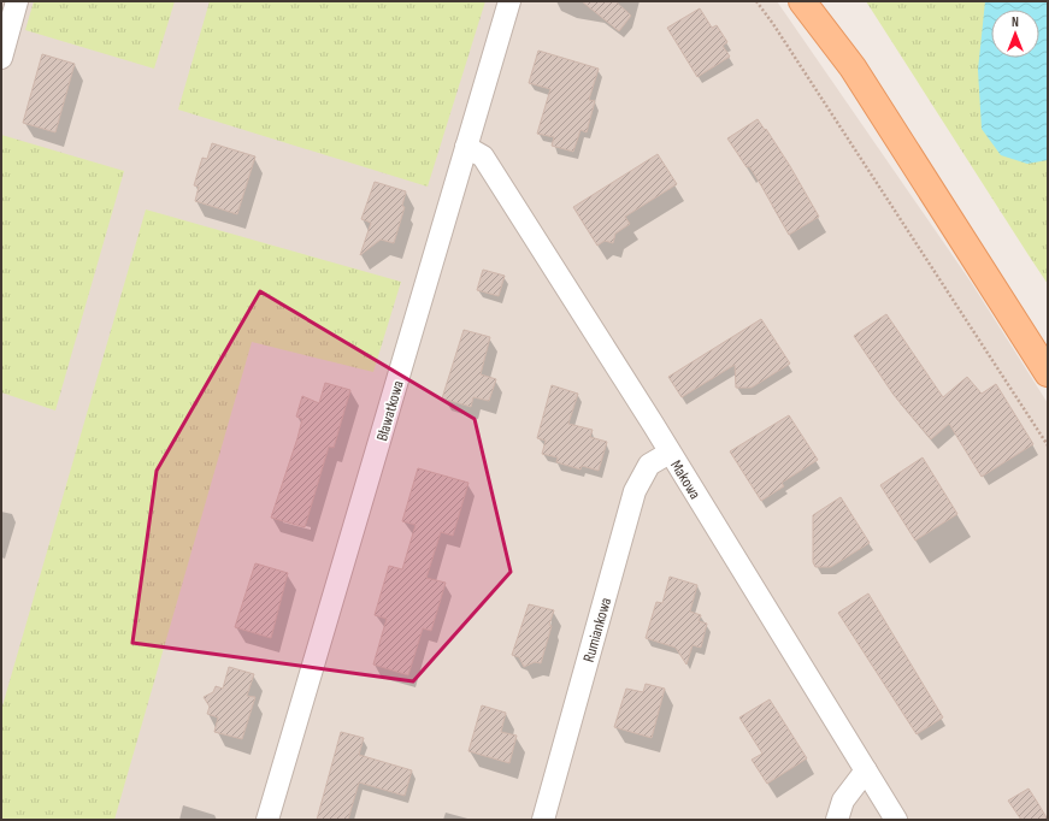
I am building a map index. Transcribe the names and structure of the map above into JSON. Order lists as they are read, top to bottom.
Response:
{
  "streets": {
    "street": ["Bławatkowa", "Makowa", "Rumiankowa"]
  },
  "crossings": [
    ["Bławatkowa", "Makowa"],
    ["Makowa", "Rumiankowa"]
  ],
  "north": "top"
}
